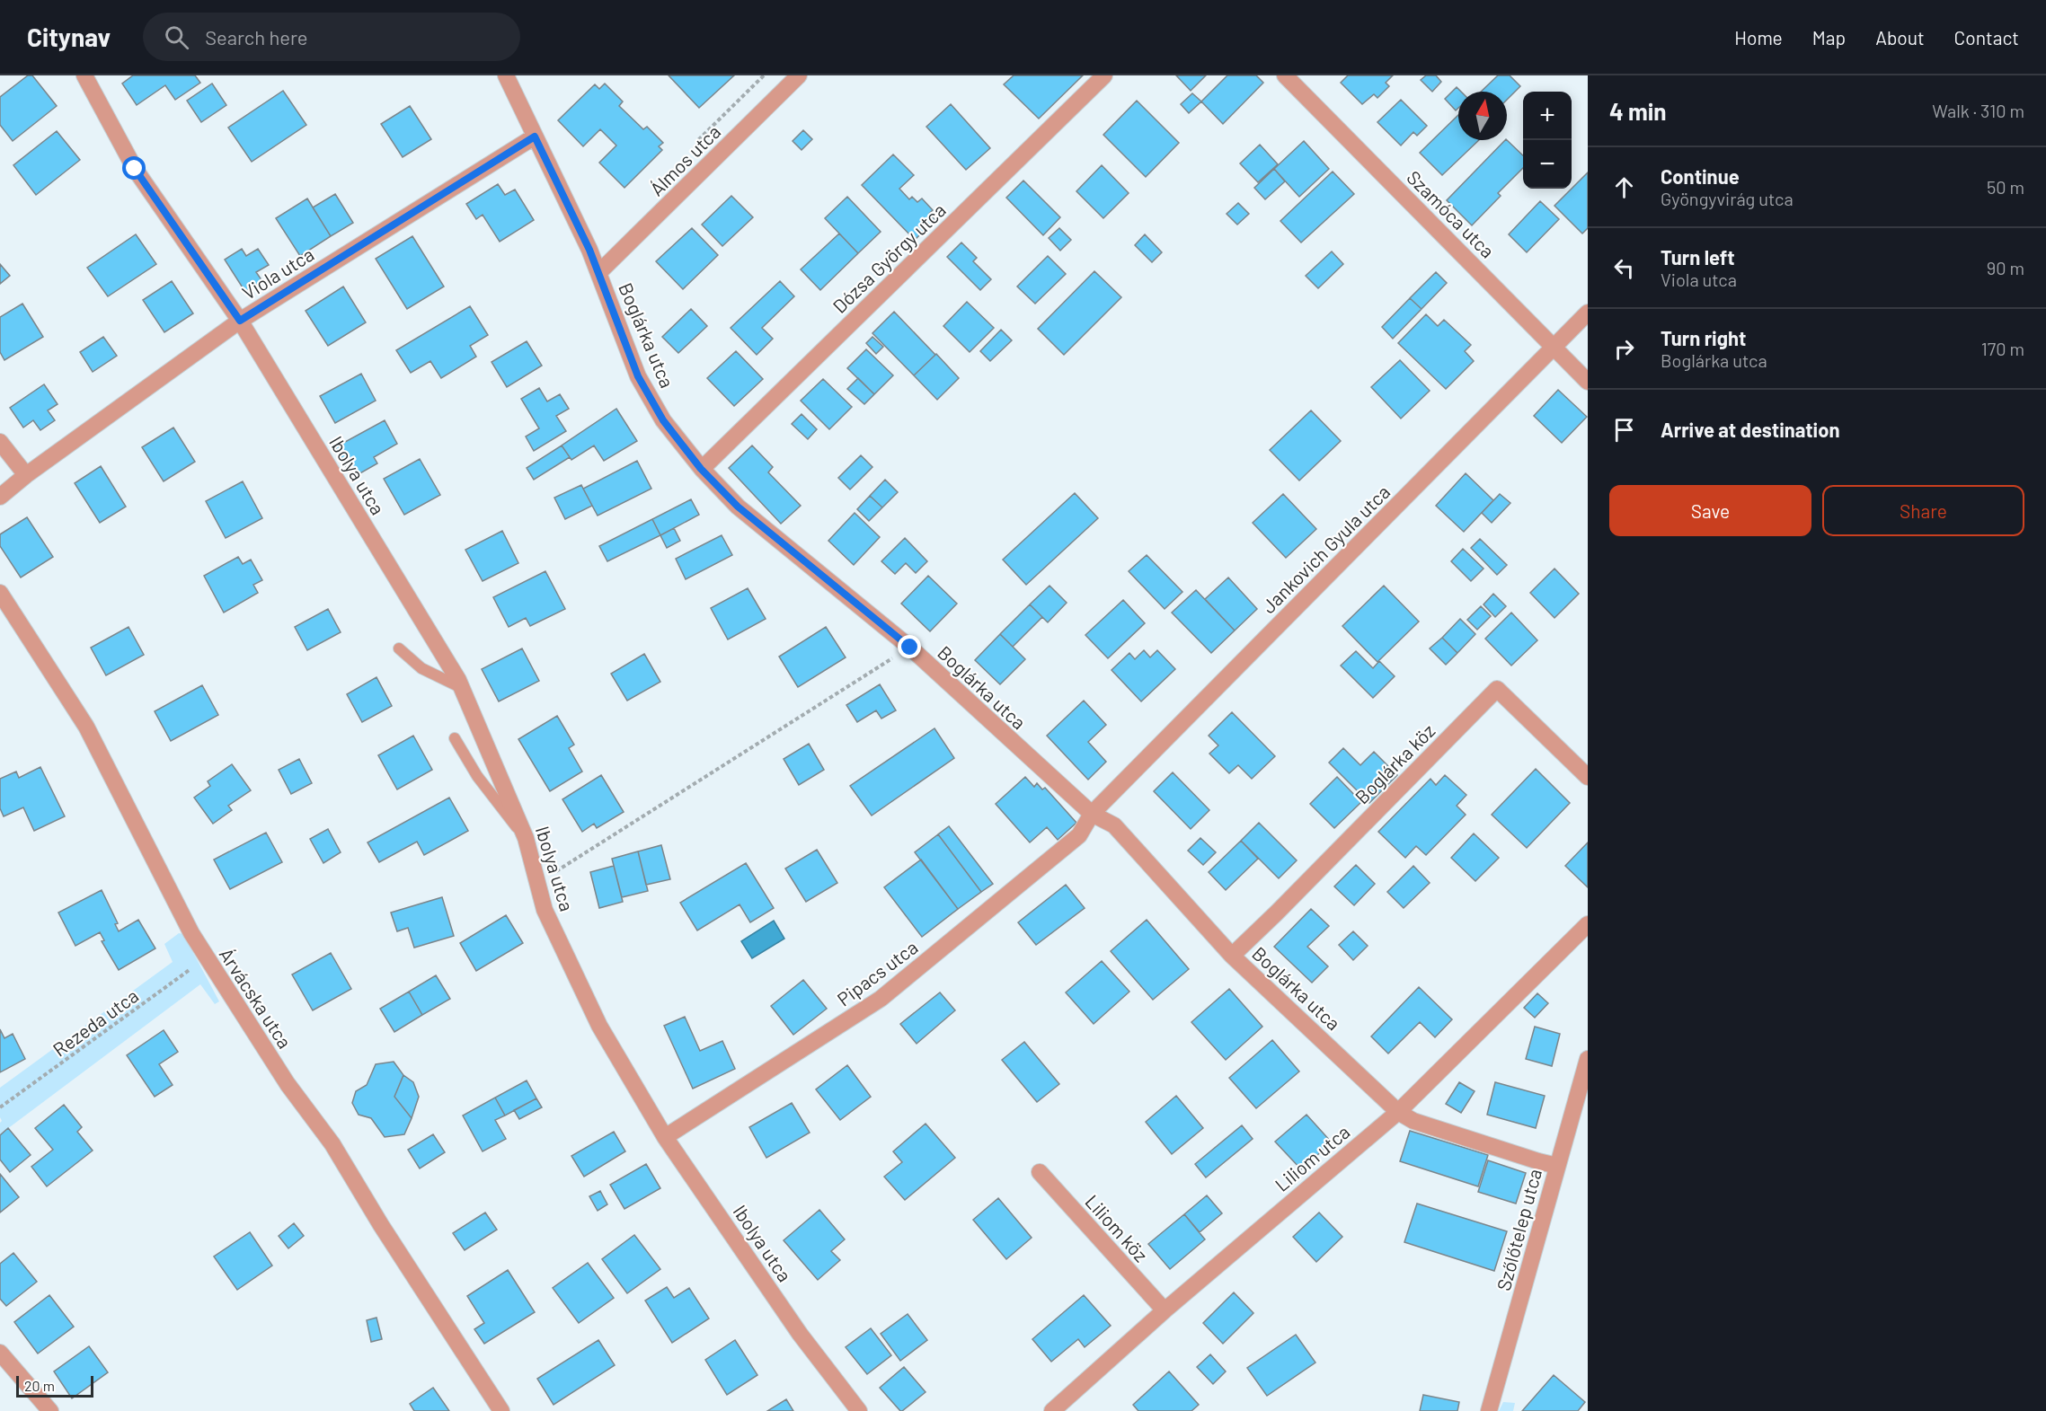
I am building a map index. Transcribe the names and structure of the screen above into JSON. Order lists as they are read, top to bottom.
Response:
{
  "streets": {
    "street": [
      "Álmos utca",
      "Szamóca utca",
      "Dózsa György utca",
      "Viola utca",
      "Boglárka utca",
      "Ibolya utca",
      "Jankovich Gyula utca",
      "Boglárka köz",
      "Pipacs utca",
      "Árvácska utca",
      "Liliom utca",
      "Liliom köz",
      "Szőlőtelep utca"
    ],
    "path": ["Rezeda utca"]
  },
  "crossings": [
    ["Álmos utca", "Boglárka utca"],
    ["Szamóca utca", "Jankovich Gyula utca"],
    ["Dózsa György utca", "Boglárka utca"],
    ["Viola utca", "Boglárka utca"],
    ["Viola utca", "Ibolya utca"],
    ["Boglárka utca", "Jankovich Gyula utca"],
    ["Boglárka utca", "Boglárka köz"],
    ["Boglárka utca", "Pipacs utca"],
    ["Boglárka utca", "Liliom utca"],
    ["Boglárka utca", "Szőlőtelep utca"],
    ["Ibolya utca", "Pipacs utca"],
    ["Jankovich Gyula utca", "Pipacs utca"],
    ["Árvácska utca", "Rezeda utca"],
    ["Liliom utca", "Liliom köz"]
  ],
  "scale_bar": "20 m",
  "north": "top",
  "page": {
    "header": "Citynav",
    "search": "Search here",
    "nav": [
      "Home",
      "Map",
      "About",
      "Contact"
    ],
    "heading": ["4 min", "Walk · 310 m"],
    "map_buttons": ["+", "−"],
    "list": [
      ["Continue", "Gyöngyvirág utca", "50 m"],
      ["Turn left", "Viola utca", "90 m"],
      ["Turn right", "Boglárka utca", "170 m"],
      "Arrive at destination"
    ],
    "buttons": ["Save", "Share"],
    "scale": "20 m"
  }
}
